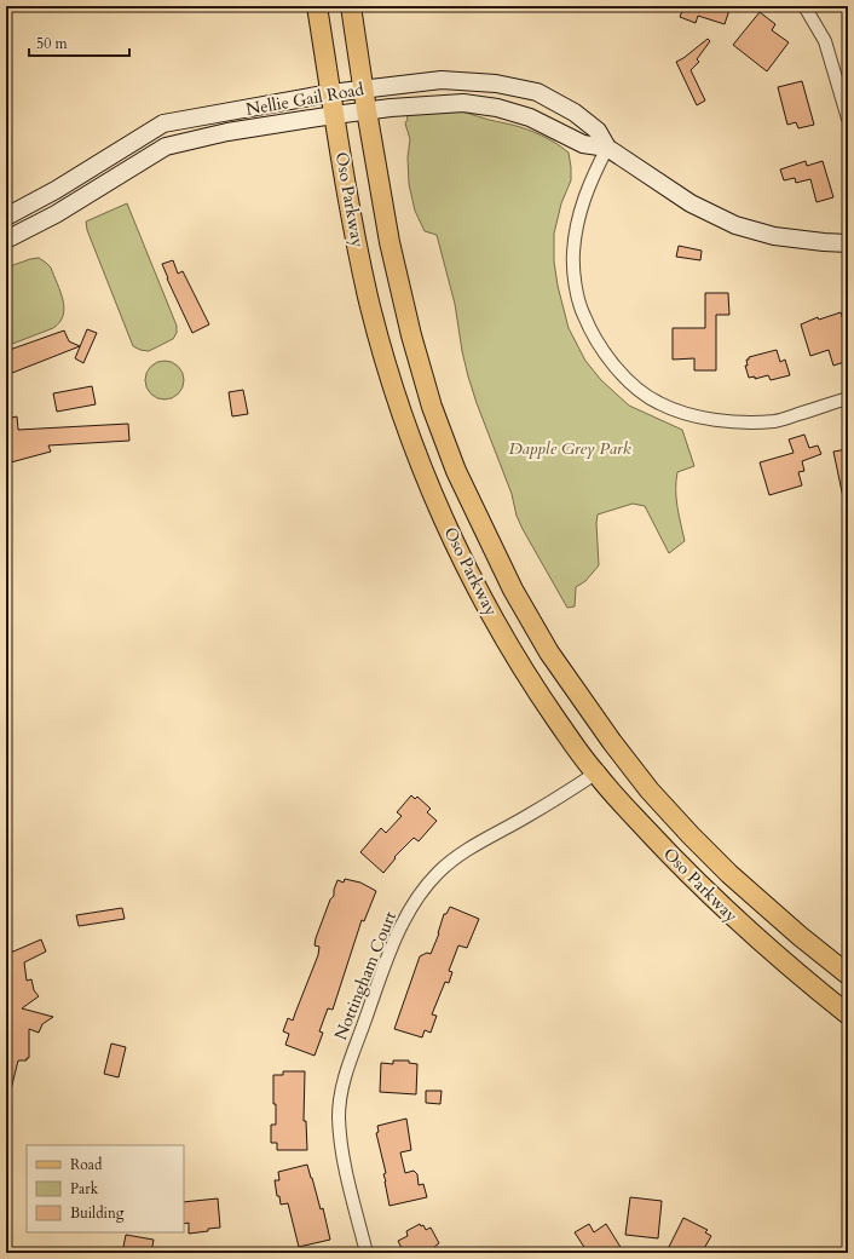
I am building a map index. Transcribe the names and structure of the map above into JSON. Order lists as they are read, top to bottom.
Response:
{
  "streets": {
    "main road": ["Oso Parkway"],
    "street": ["Nellie Gail Road", "Nottingham Court"]
  },
  "crossings": [
    ["Nellie Gail Road", "Oso Parkway"],
    ["Oso Parkway", "Nottingham Court"]
  ],
  "parks": ["Dapple Grey Park"],
  "legend": ["Road", "Park", "Building"],
  "scale_bar": "50 m"
}
